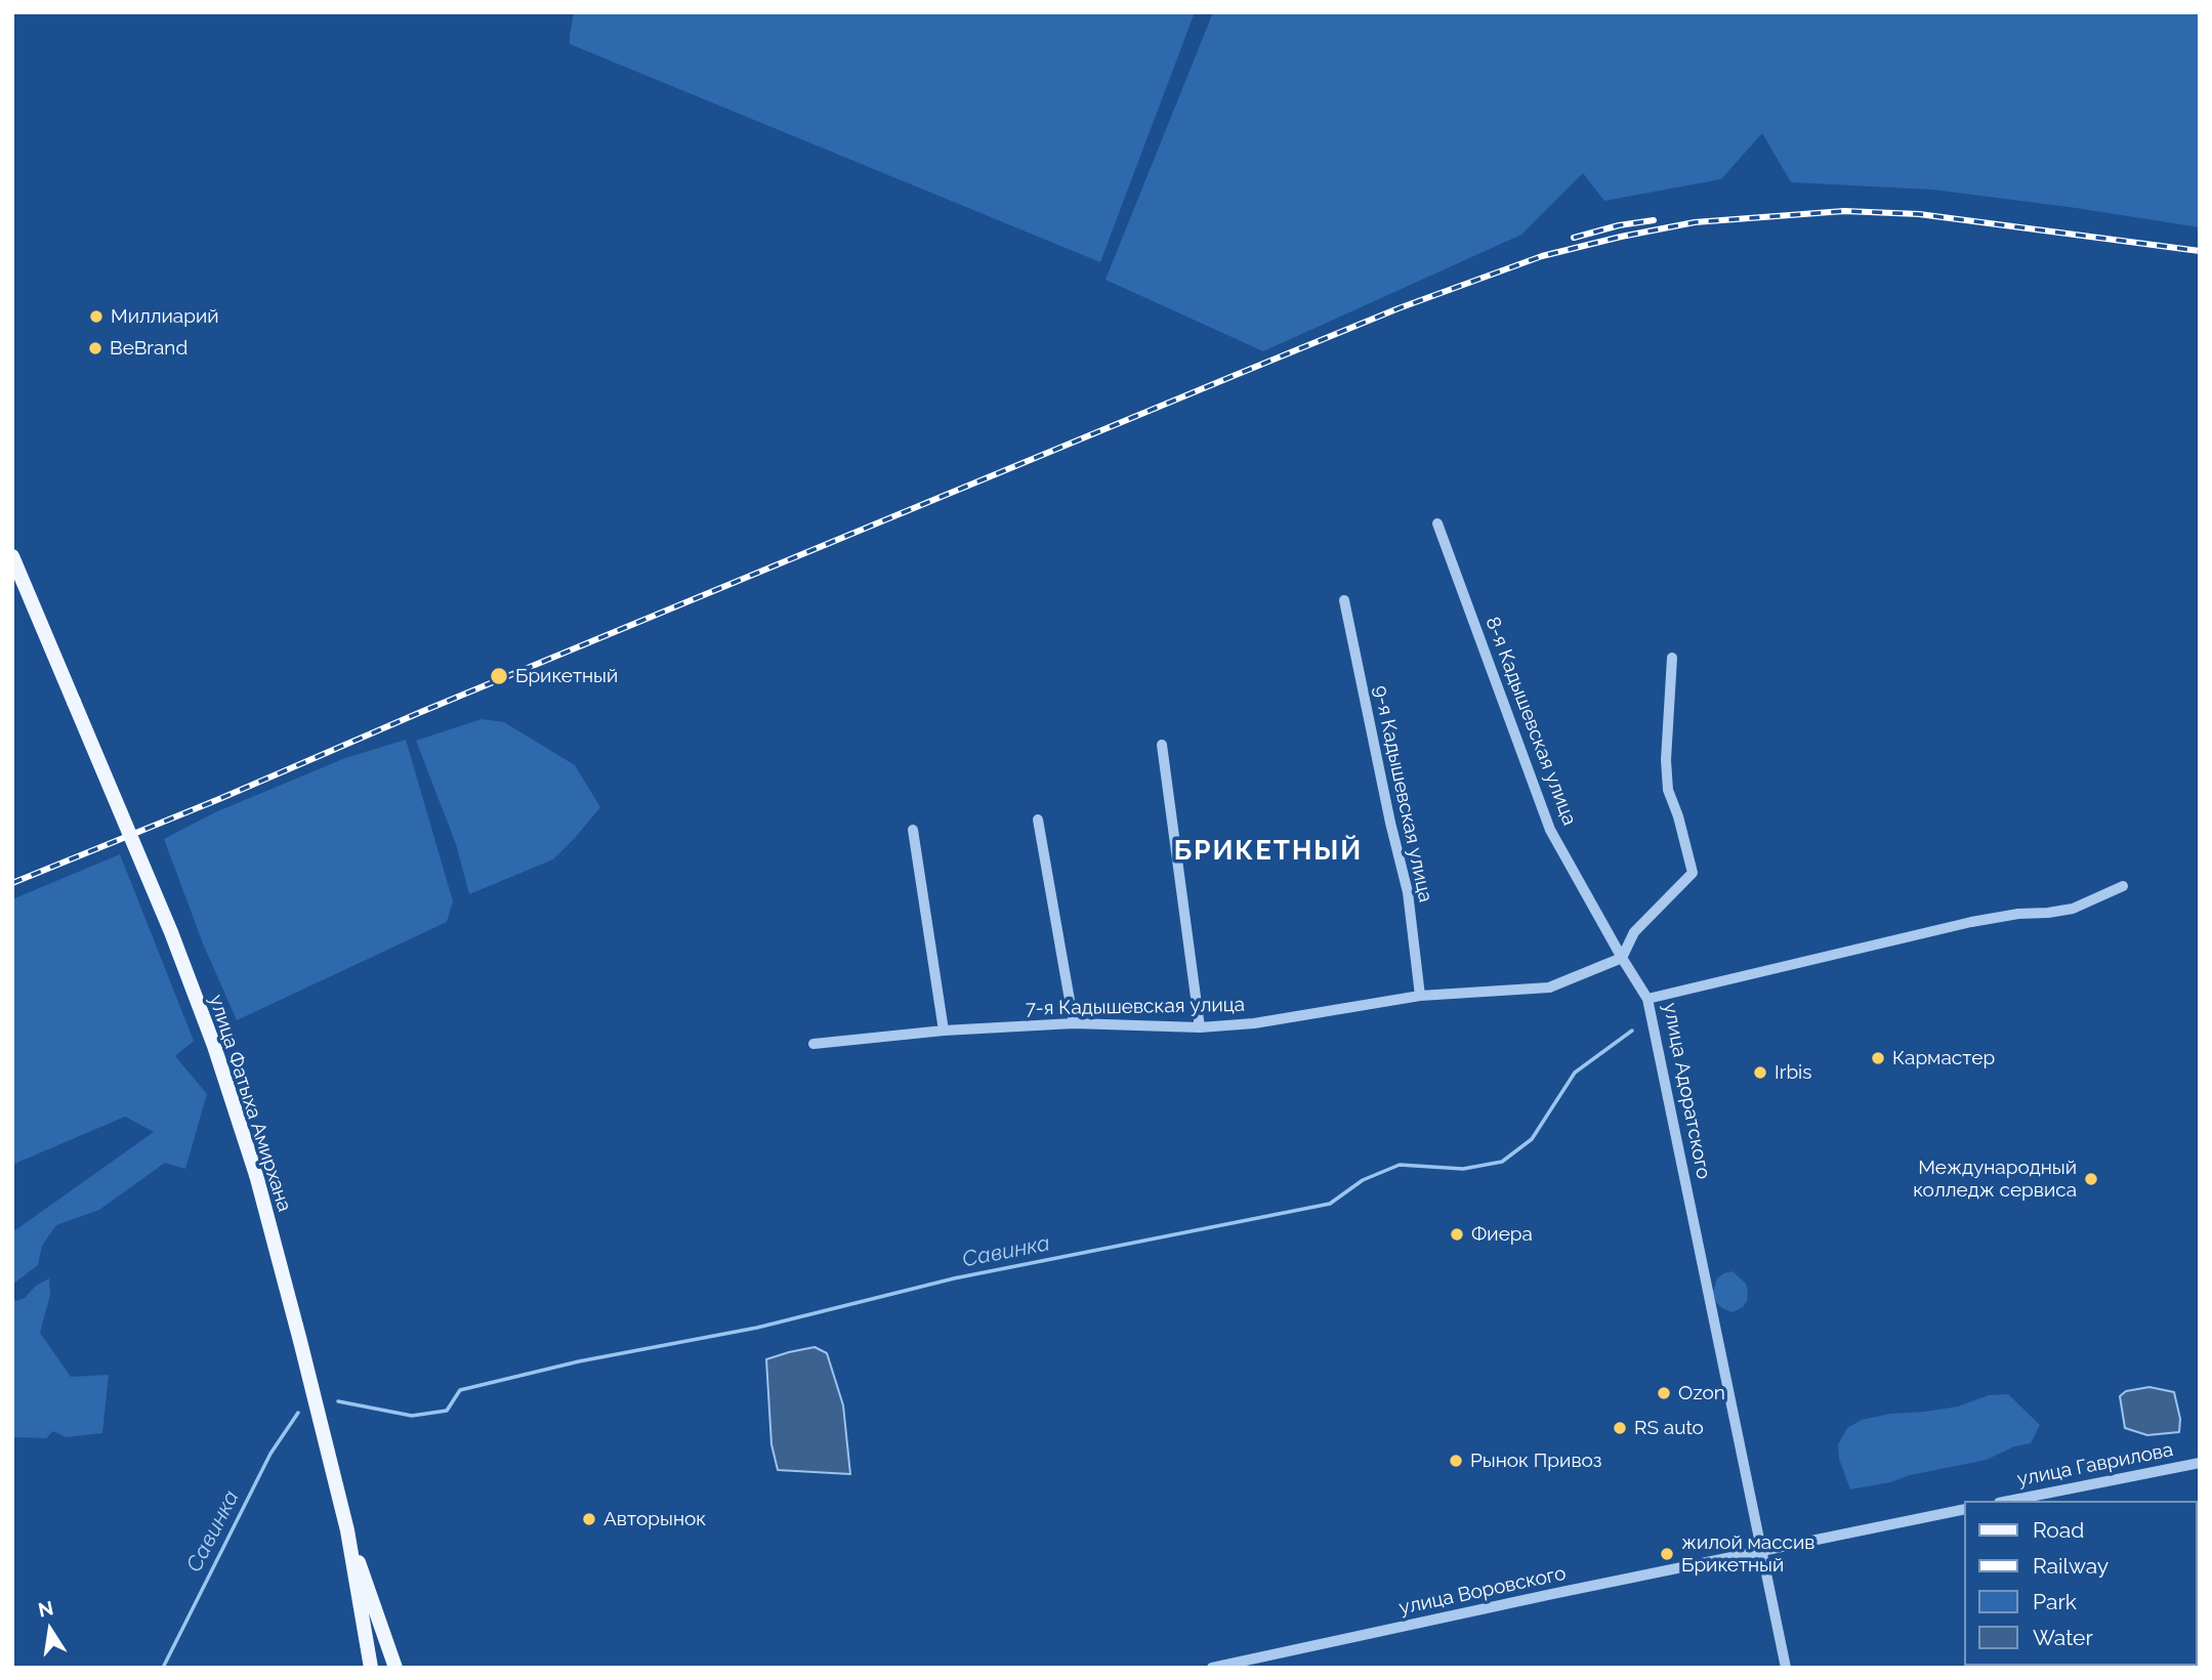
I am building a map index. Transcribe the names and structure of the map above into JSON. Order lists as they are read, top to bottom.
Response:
{
  "streets": {
    "main road": ["улица Фатыха Амирхана"],
    "street": [
      "8-я Кадышевская улица",
      "9-я Кадышевская улица",
      "7-я Кадышевская улица",
      "улица Адоратского",
      "улица Гаврилова",
      "улица Воровского"
    ]
  },
  "crossings": [
    ["8-я Кадышевская улица", "7-я Кадышевская улица"],
    ["8-я Кадышевская улица", "улица Адоратского"],
    ["9-я Кадышевская улица", "7-я Кадышевская улица"],
    ["улица Адоратского", "улица Воровского"]
  ],
  "districts": ["БРИКЕТНЫЙ"],
  "water": ["Савинка"],
  "places": [
    "Миллиарий",
    "BeBrand",
    "Брикетный",
    "Кармастер",
    "Irbis",
    "Международный колледж сервиса",
    "Фиера",
    "Ozon",
    "RS auto",
    "Рынок Привоз",
    "Авторынок",
    "жилой массив Брикетный"
  ],
  "legend": [
    "Road",
    "Railway",
    "Park",
    "Water"
  ],
  "north": "top"
}
